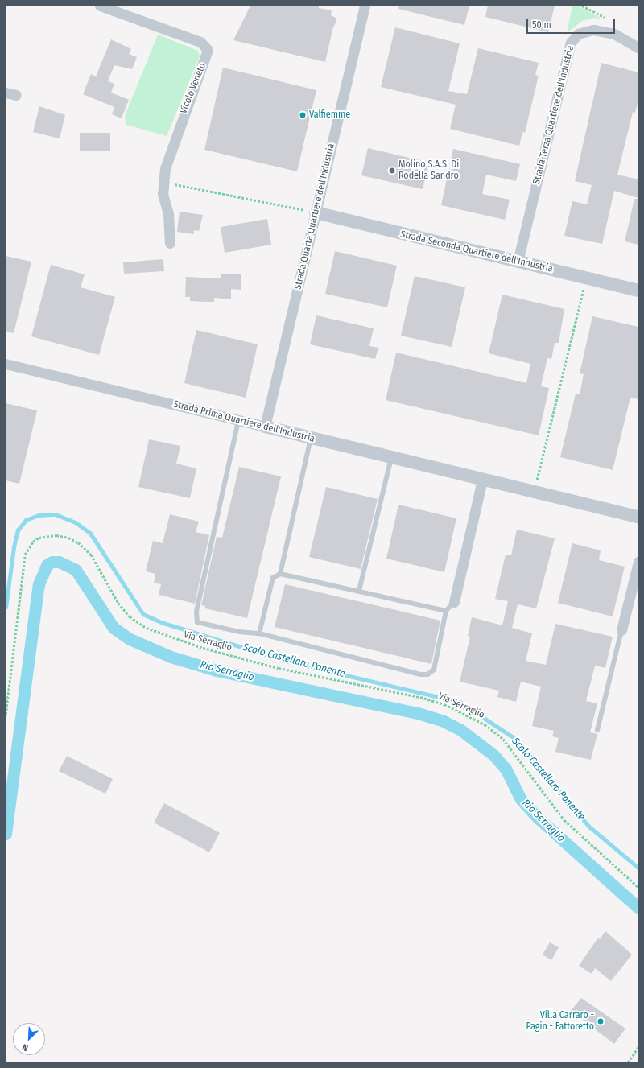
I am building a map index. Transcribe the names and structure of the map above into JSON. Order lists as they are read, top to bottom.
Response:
{
  "streets": {
    "street": [
      "Vicolo Veneto",
      "Strada Terza Quartiere dell'Industria",
      "Strada Quarta Quartiere dell'Industria",
      "Strada Seconda Quartiere dell'Industria",
      "Strada Prima Quartiere dell'Industria"
    ],
    "path": ["Via Serraglio"]
  },
  "crossings": [
    ["Strada Terza Quartiere dell'Industria", "Strada Seconda Quartiere dell'Industria"],
    ["Strada Quarta Quartiere dell'Industria", "Strada Seconda Quartiere dell'Industria"],
    ["Strada Quarta Quartiere dell'Industria", "Strada Prima Quartiere dell'Industria"]
  ],
  "water": ["Scolo Castellaro Ponente", "Rio Serraglio"],
  "places": ["Valfiemme", "Molino S.A.S. Di Rodella Sandro", "Villa Carraro - Pagin - Fattoretto"],
  "scale_bar": "50 m",
  "north": "bottom left"
}
